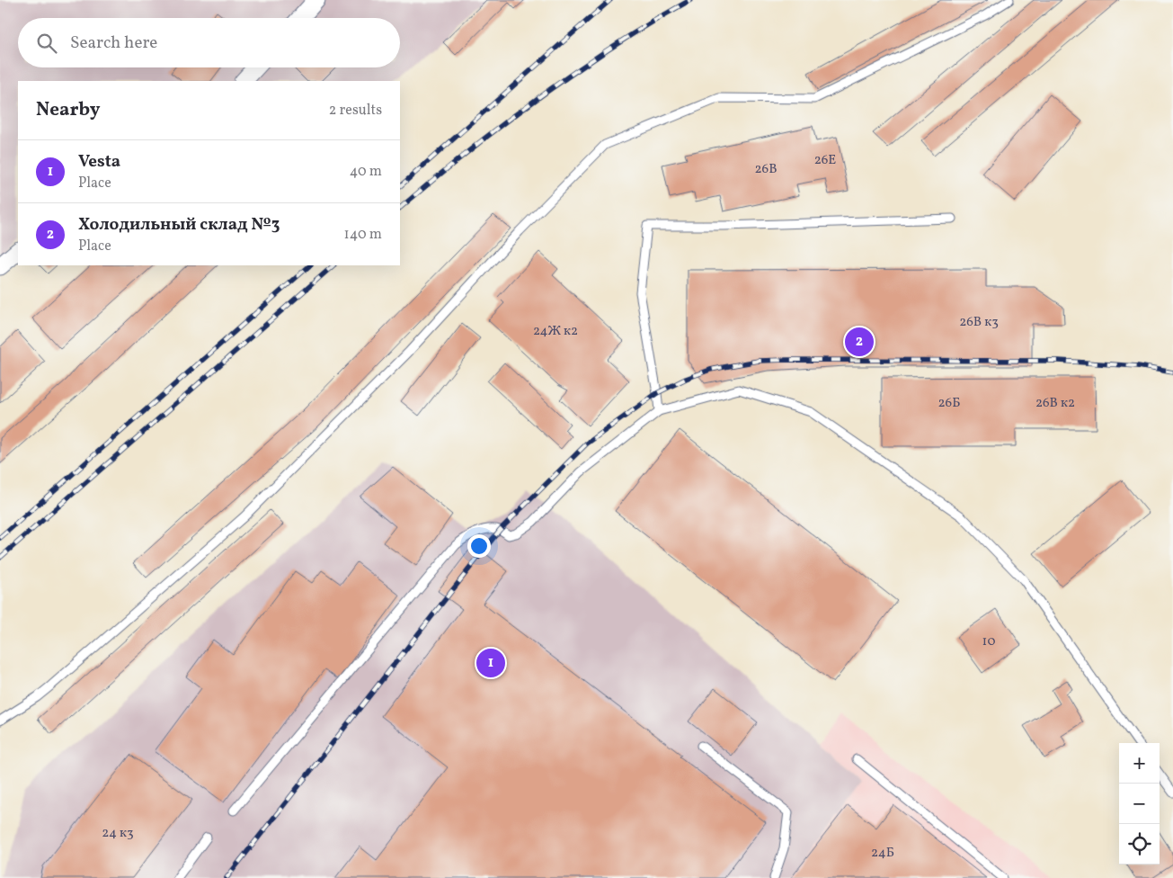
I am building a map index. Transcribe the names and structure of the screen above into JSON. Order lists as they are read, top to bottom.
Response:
{
  "house_numbers": [
    "26Е",
    "26В",
    "26В к3",
    "24Ж к2",
    "26Б",
    "26В к2",
    "10",
    "24 к3",
    "24Б"
  ],
  "page": {
    "search": "Search here",
    "heading": ["Nearby", "2 results"],
    "list": [
      {
        "mark": "1",
        "name": "Vesta",
        "note": "Place",
        "value": "40 m"
      },
      {
        "mark": "2",
        "name": "Холодильный склад №3",
        "note": "Place",
        "value": "140 m"
      }
    ],
    "pins": ["2", "1"],
    "map_buttons": ["+", "−"]
  }
}
